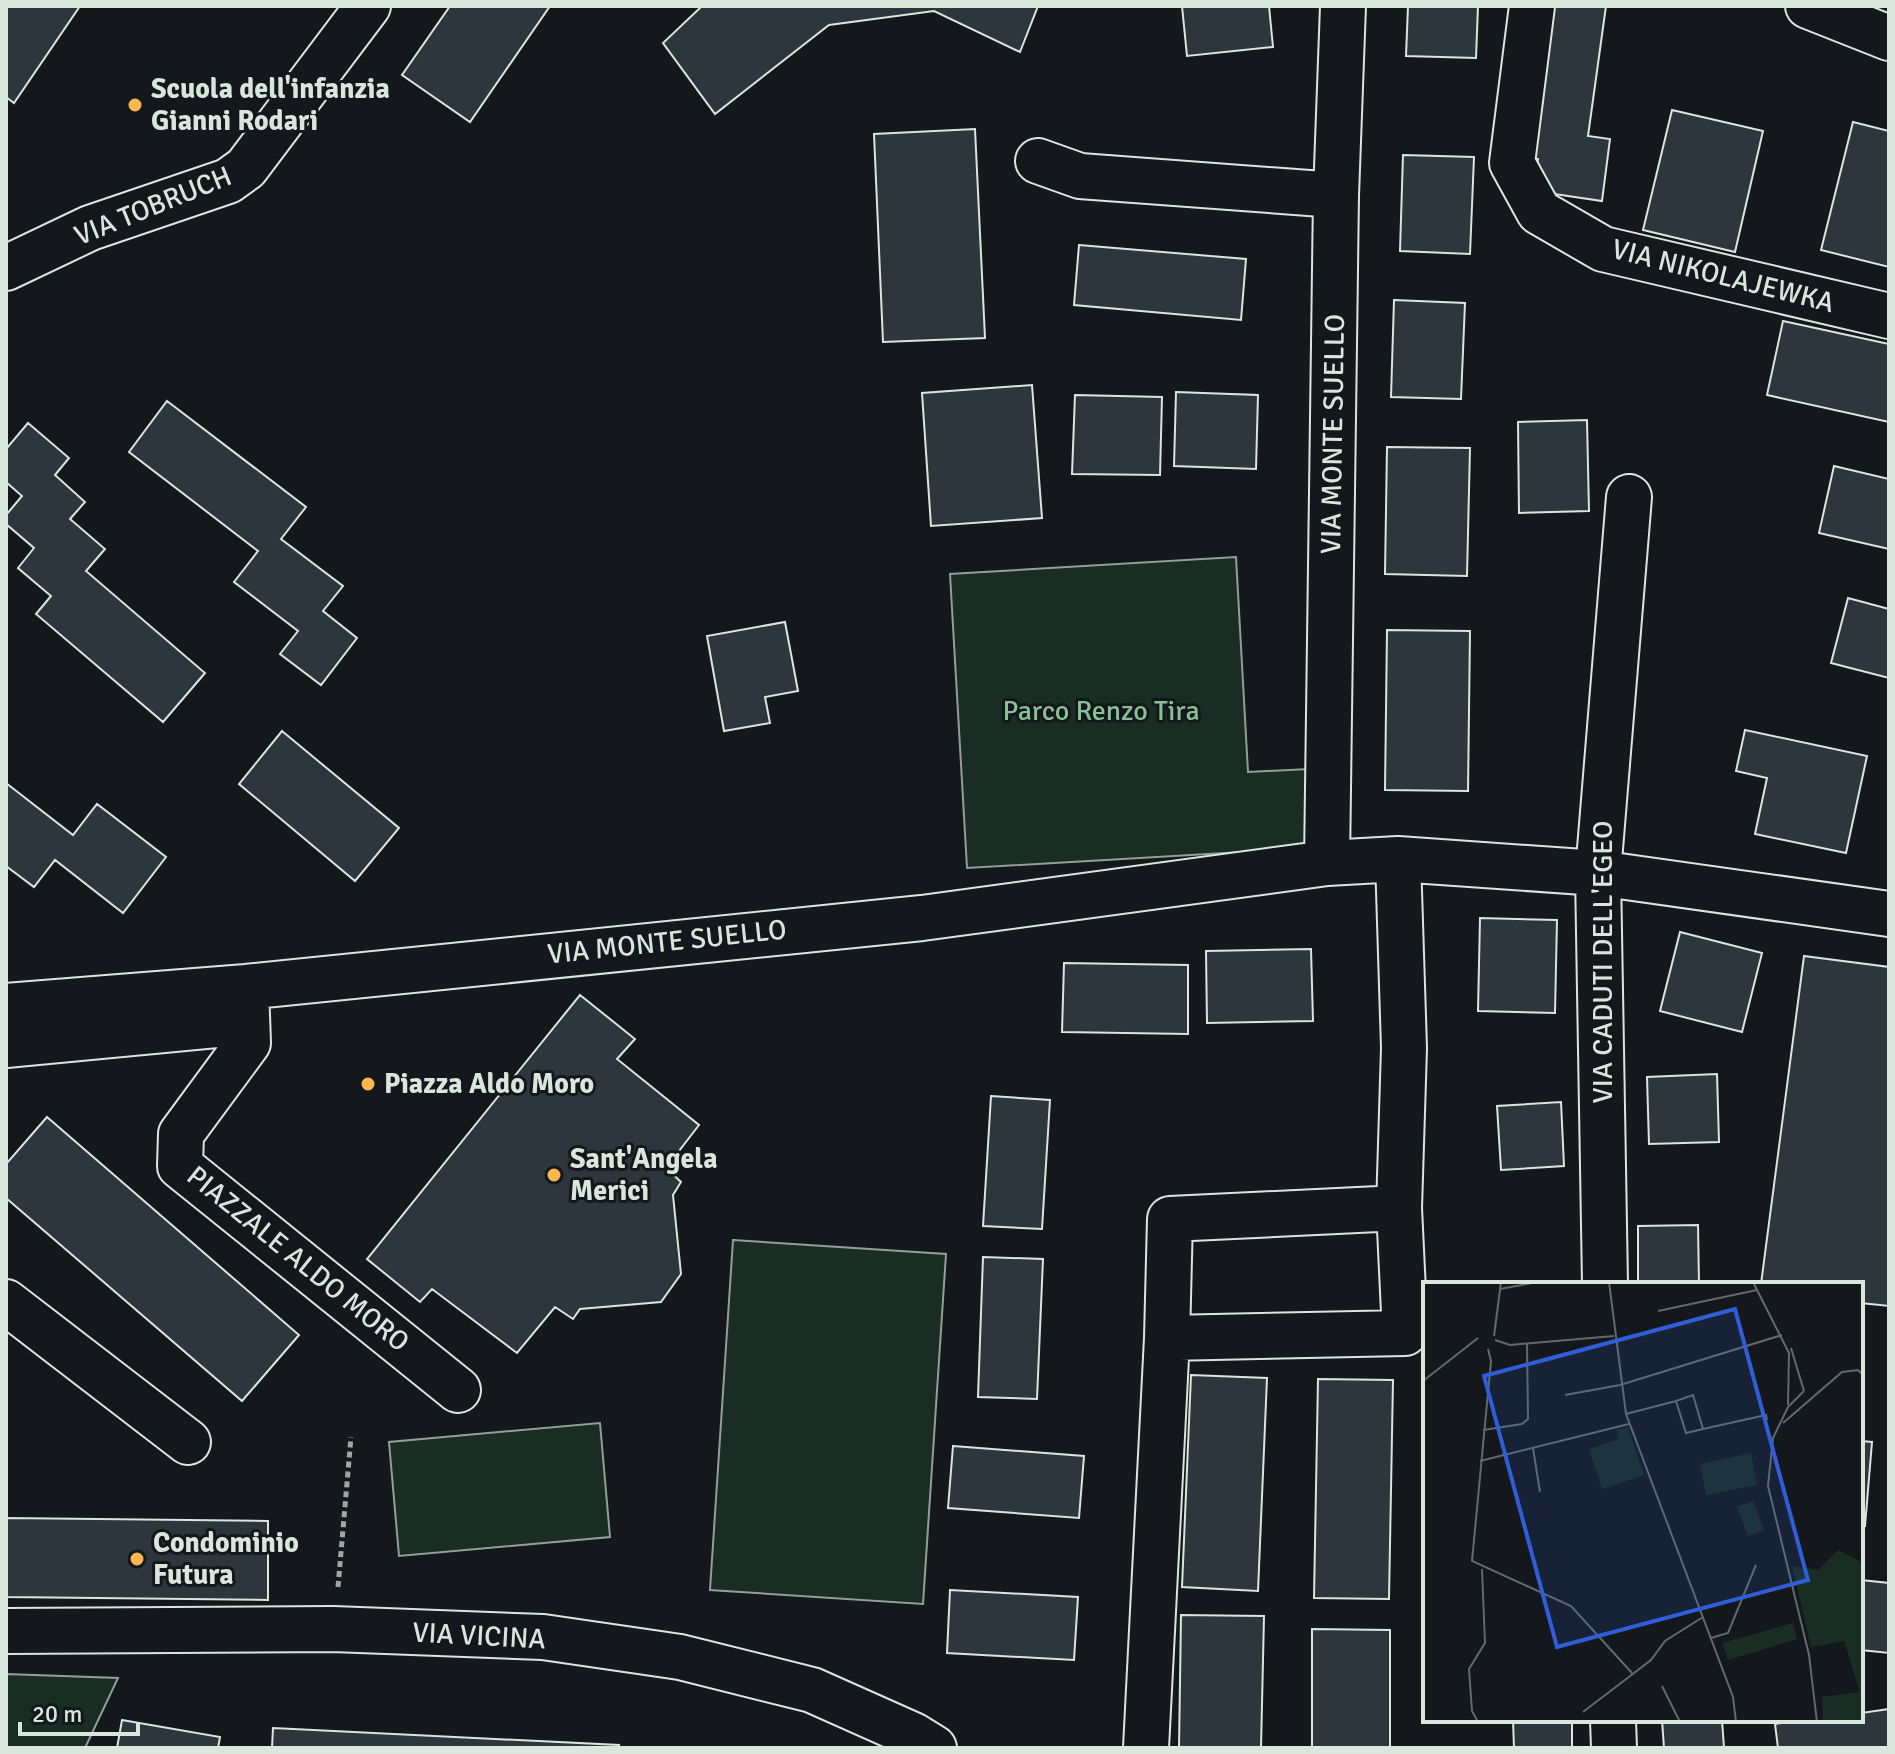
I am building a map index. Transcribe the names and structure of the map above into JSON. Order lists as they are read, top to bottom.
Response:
{
  "streets": {
    "street": [
      "VIA TOBRUCH",
      "VIA NIKOLAJEWKA",
      "VIA MONTE SUELLO",
      "VIA CADUTI DELL'EGEO",
      "PIAZZALE ALDO MORO",
      "VIA VICINA"
    ]
  },
  "crossings": [
    ["VIA MONTE SUELLO", "VIA CADUTI DELL'EGEO"],
    ["VIA MONTE SUELLO", "PIAZZALE ALDO MORO"]
  ],
  "parks": ["Parco Renzo Tira"],
  "places": [
    "Scuola dell'infanzia Gianni Rodari",
    "Piazza Aldo Moro",
    "Sant'Angela Merici",
    "Condominio Futura"
  ],
  "scale_bar": "20 m"
}
